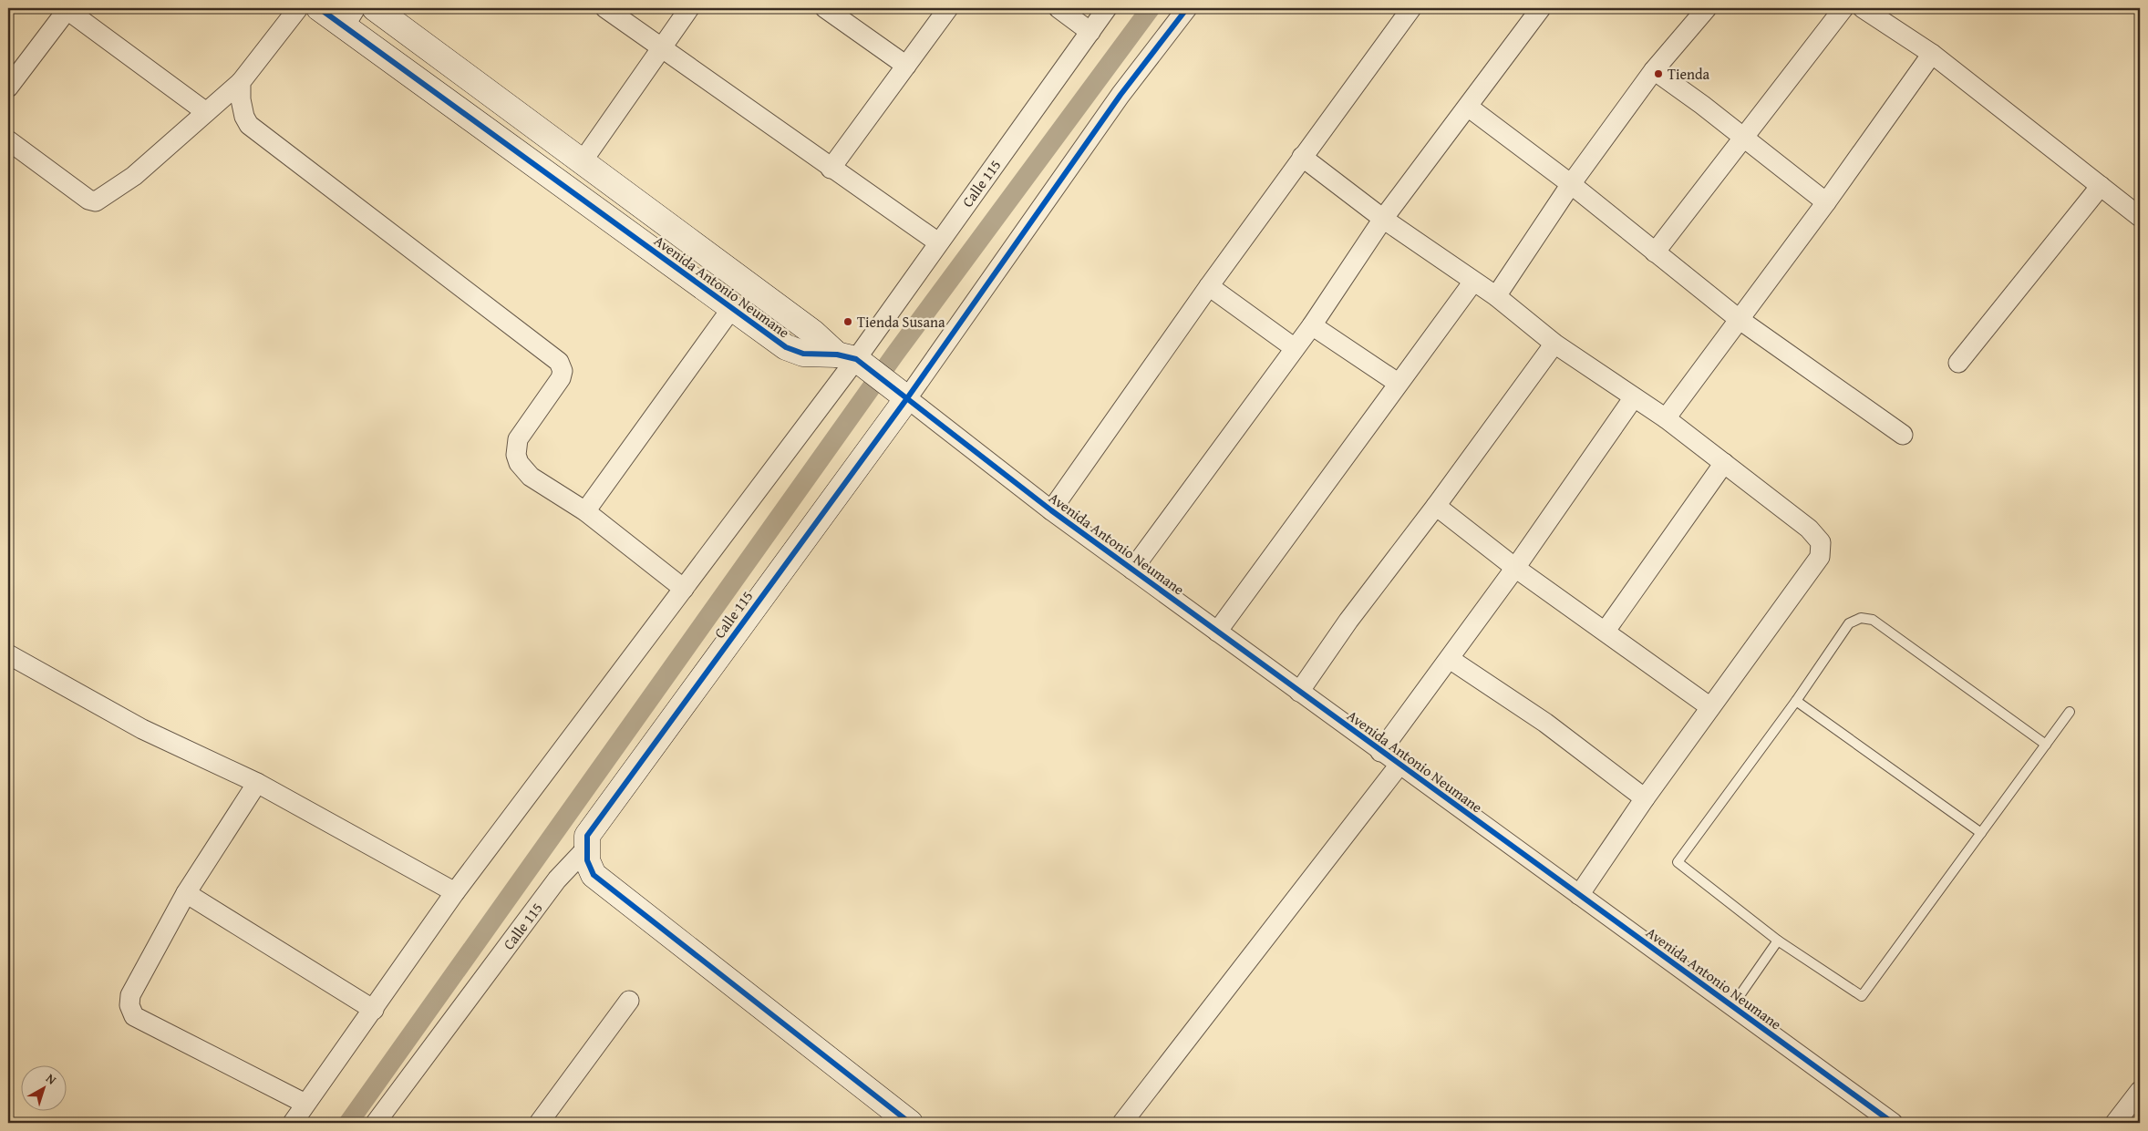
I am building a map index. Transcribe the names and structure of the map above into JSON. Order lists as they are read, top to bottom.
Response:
{
  "streets": {
    "street": ["Calle 115", "Avenida Antonio Neumane"]
  },
  "crossings": [
    ["Calle 115", "Avenida Antonio Neumane"]
  ],
  "places": ["Tienda", "Tienda Susana"],
  "north": "top right"
}
